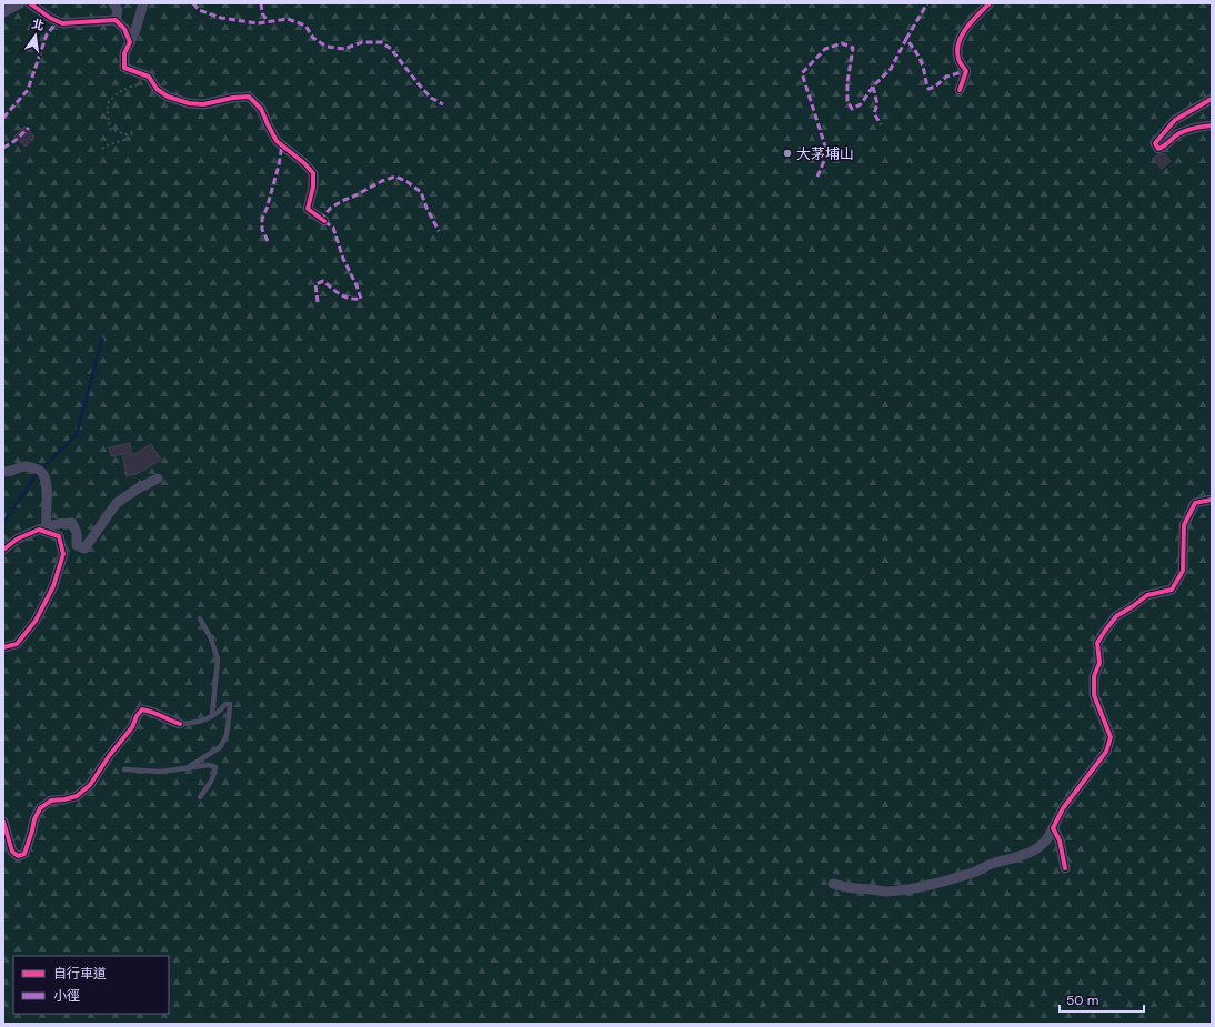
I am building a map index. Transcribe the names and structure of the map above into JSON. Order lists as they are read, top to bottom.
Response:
{
  "places": ["大茅埔山"],
  "legend": ["自行車道", "小徑"],
  "scale_bar": "50 m",
  "north": "top"
}
